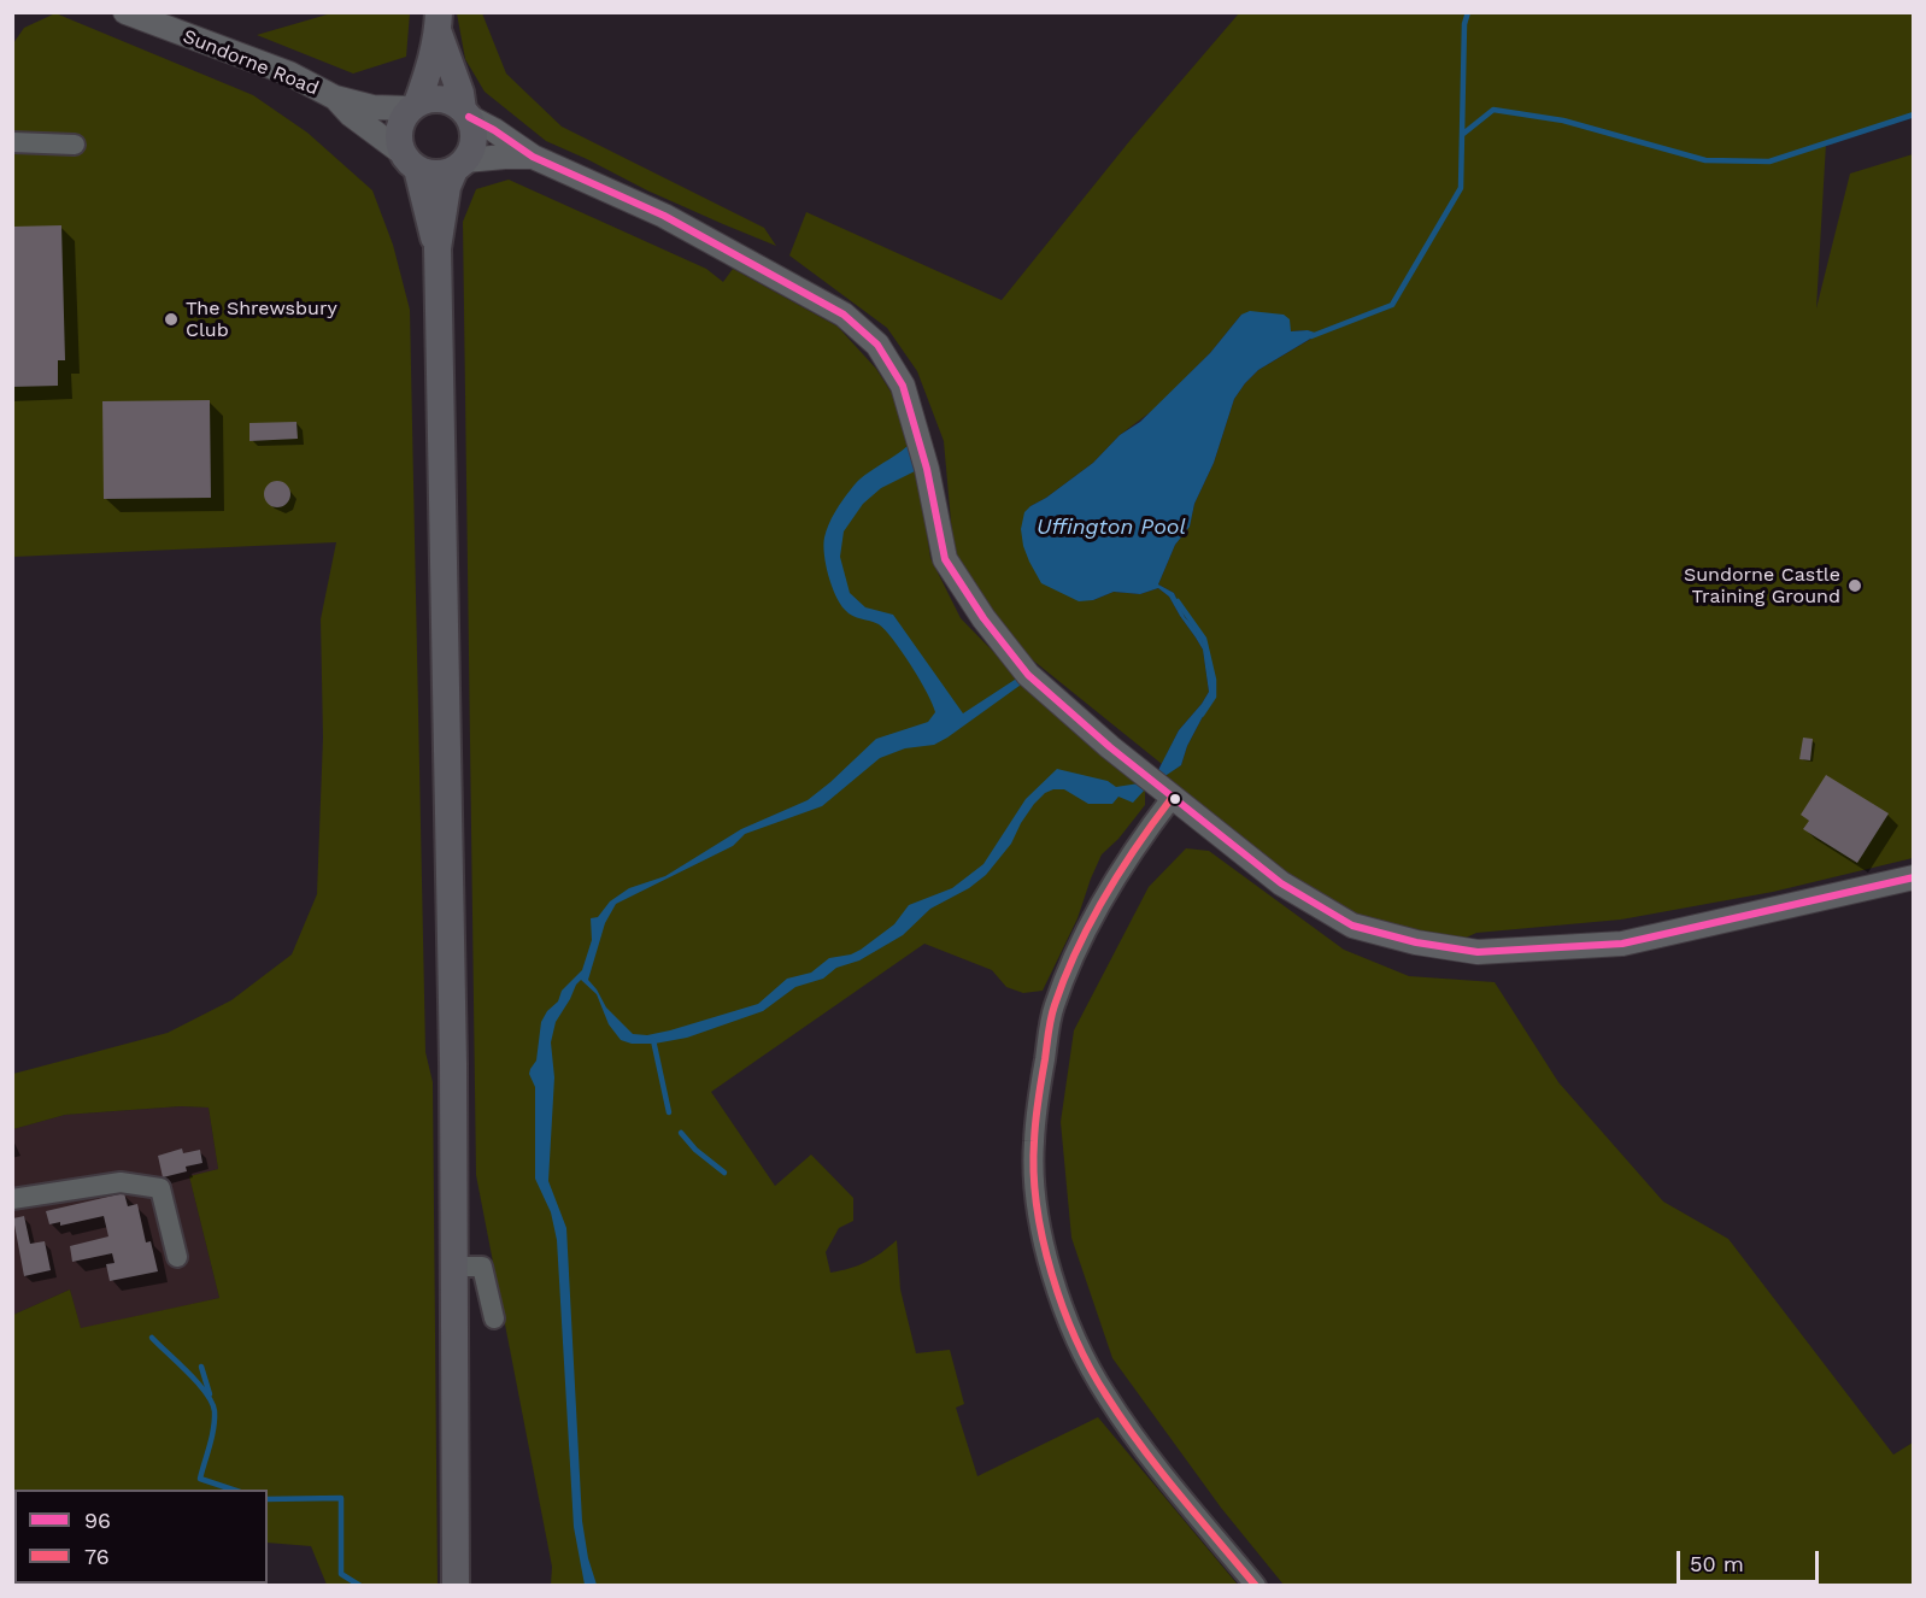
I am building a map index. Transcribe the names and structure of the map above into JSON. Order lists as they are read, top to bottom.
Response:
{
  "streets": {
    "main road": ["Sundorne Road"]
  },
  "water": ["Uffington Pool"],
  "places": ["The Shrewsbury Club", "Sundorne Castle Training Ground"],
  "lines": ["transit line 96", "transit line 76"],
  "legend": ["96", "76"],
  "scale_bar": "50 m"
}
